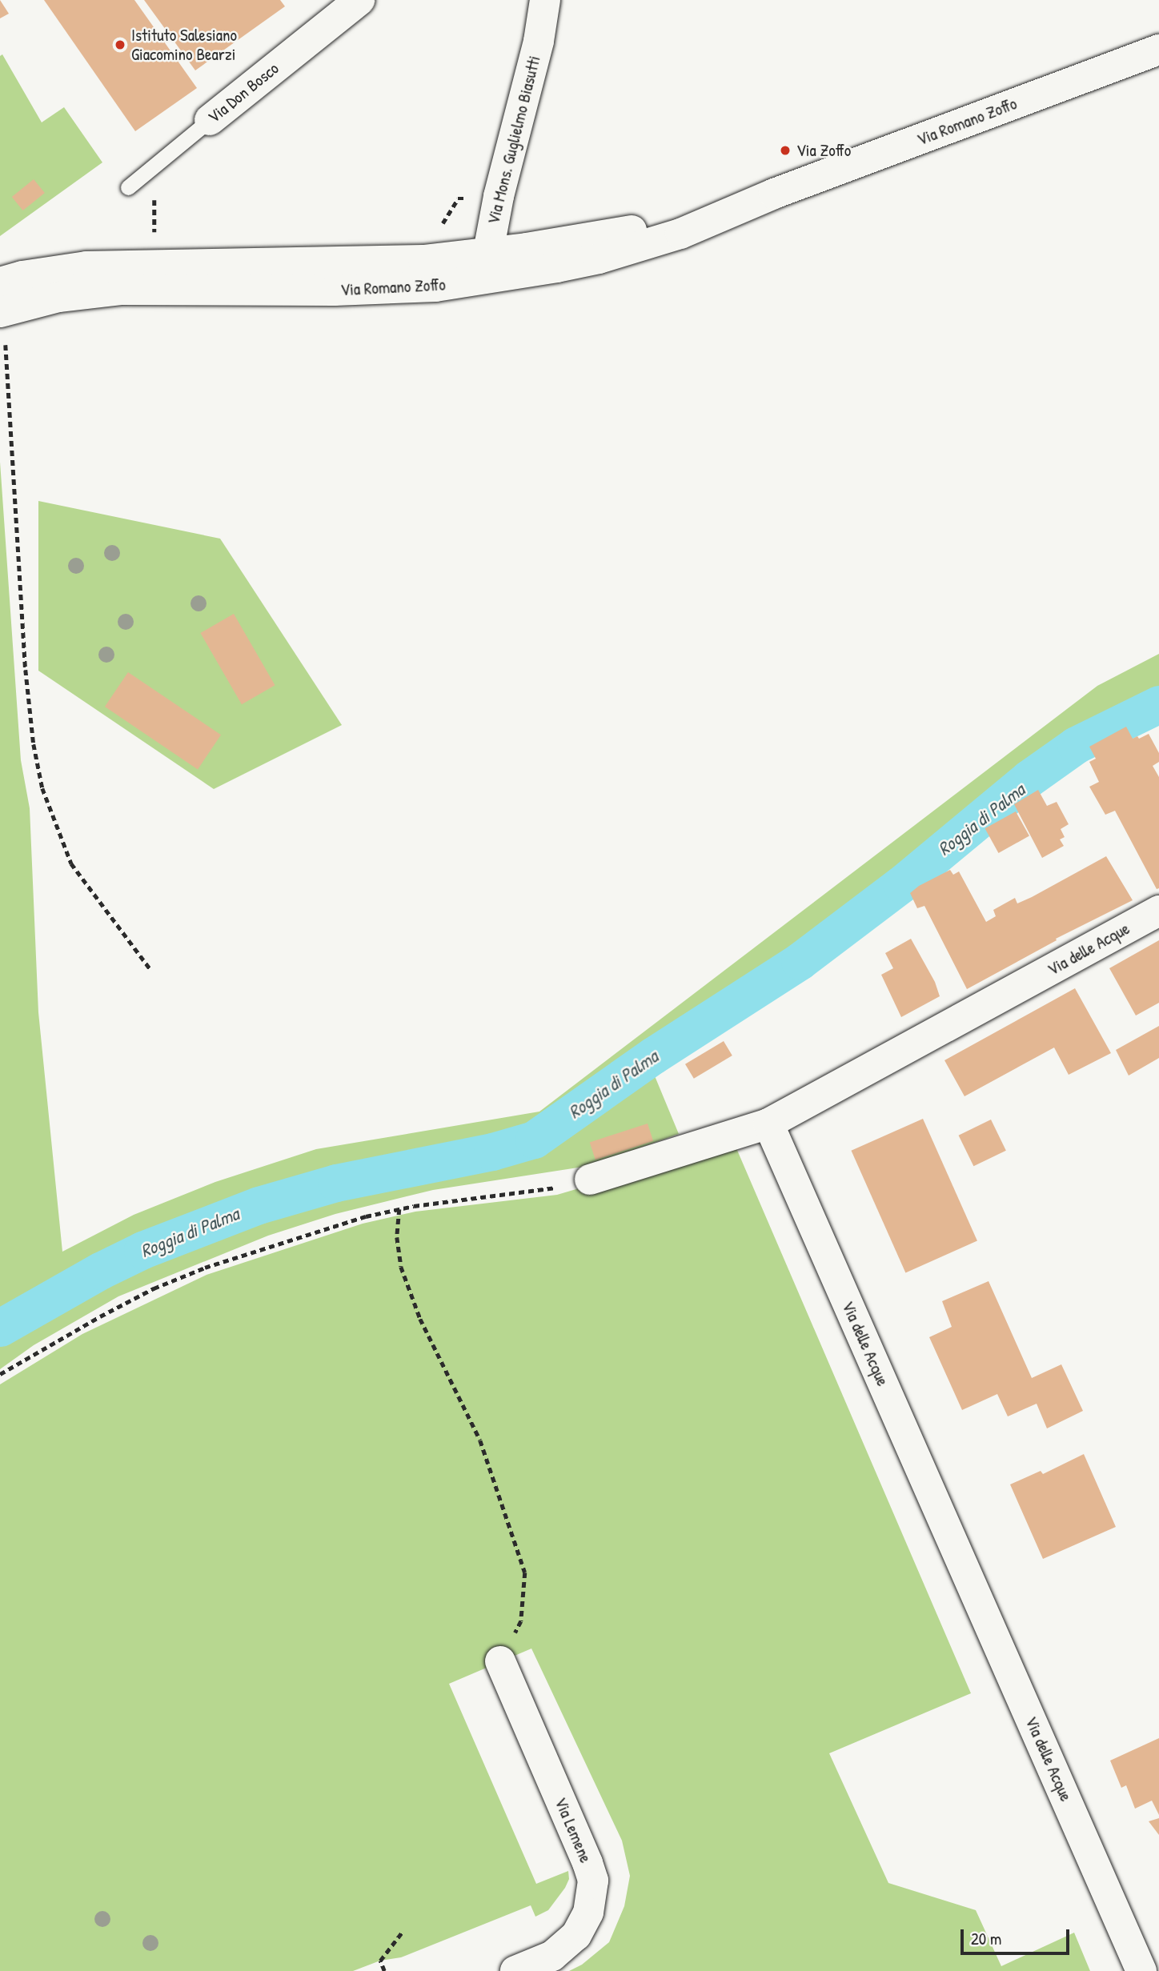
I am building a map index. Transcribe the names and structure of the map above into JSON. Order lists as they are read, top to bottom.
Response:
{
  "streets": {
    "street": [
      "Via Don Bosco",
      "Via Romano Zoffo",
      "Via Mons. Guglielmo Biasutti",
      "Via delle Acque",
      "Via Lemene"
    ]
  },
  "crossings": [
    ["Via Romano Zoffo", "Via Mons. Guglielmo Biasutti"]
  ],
  "water": ["Roggia di Palma"],
  "places": ["Istituto Salesiano Giacomino Bearzi", "Via Zoffo"],
  "scale_bar": "20 m"
}
